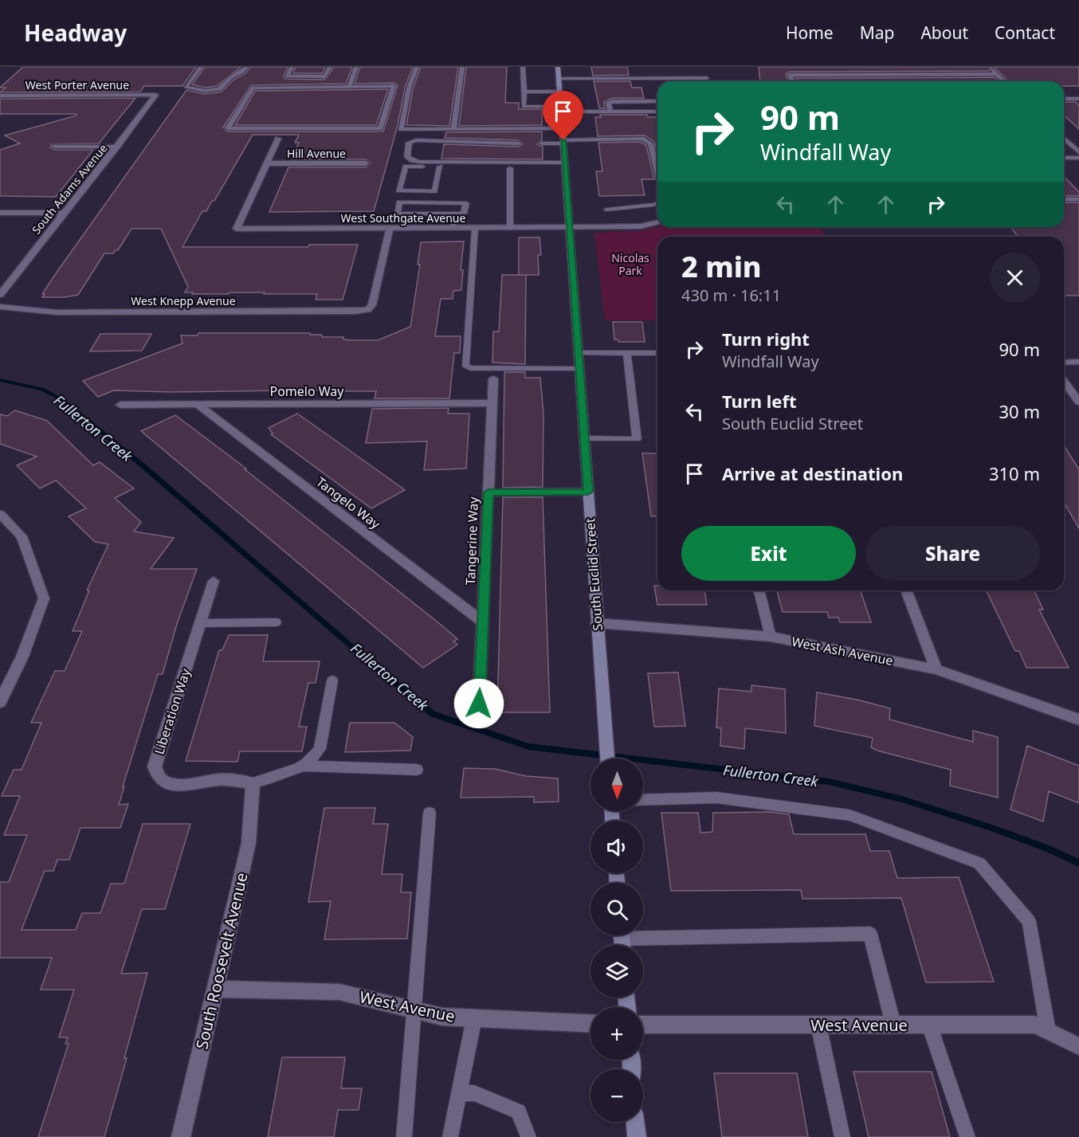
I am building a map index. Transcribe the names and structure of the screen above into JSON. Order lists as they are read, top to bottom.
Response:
{
  "streets": {
    "main road": ["South Euclid Street"],
    "street": [
      "West Porter Avenue",
      "Hill Avenue",
      "South Adams Avenue",
      "West Southgate Avenue",
      "West Knepp Avenue",
      "Pomelo Way",
      "Tangelo Way",
      "Tangerine Way",
      "West Ash Avenue",
      "Liberation Way",
      "South Roosevelt Avenue",
      "West Avenue"
    ]
  },
  "crossings": [
    ["West Porter Avenue", "South Adams Avenue"],
    ["Hill Avenue", "West Southgate Avenue"],
    ["West Southgate Avenue", "West Knepp Avenue"],
    ["West Southgate Avenue", "South Euclid Street"],
    ["Pomelo Way", "Tangelo Way"],
    ["Pomelo Way", "Tangerine Way"],
    ["Tangelo Way", "Tangerine Way"],
    ["South Euclid Street", "West Ash Avenue"],
    ["Liberation Way", "South Roosevelt Avenue"],
    ["South Roosevelt Avenue", "West Avenue"]
  ],
  "water": ["Fullerton Creek"],
  "parks": ["Nicolas Park"],
  "north": "bottom",
  "page": {
    "header": "Headway",
    "nav": [
      "Home",
      "Map",
      "About",
      "Contact"
    ],
    "turn": ["90 m", "Windfall Way"],
    "heading": ["2 min", "430 m · 16:11"],
    "list": [
      {
        "name": "Turn right",
        "note": "Windfall Way",
        "value": "90 m"
      },
      {
        "name": "Turn left",
        "note": "South Euclid Street",
        "value": "30 m"
      },
      {
        "name": "Arrive at destination",
        "value": "310 m"
      }
    ],
    "buttons": ["Exit", "Share"],
    "map_buttons": ["+", "−"]
  }
}
